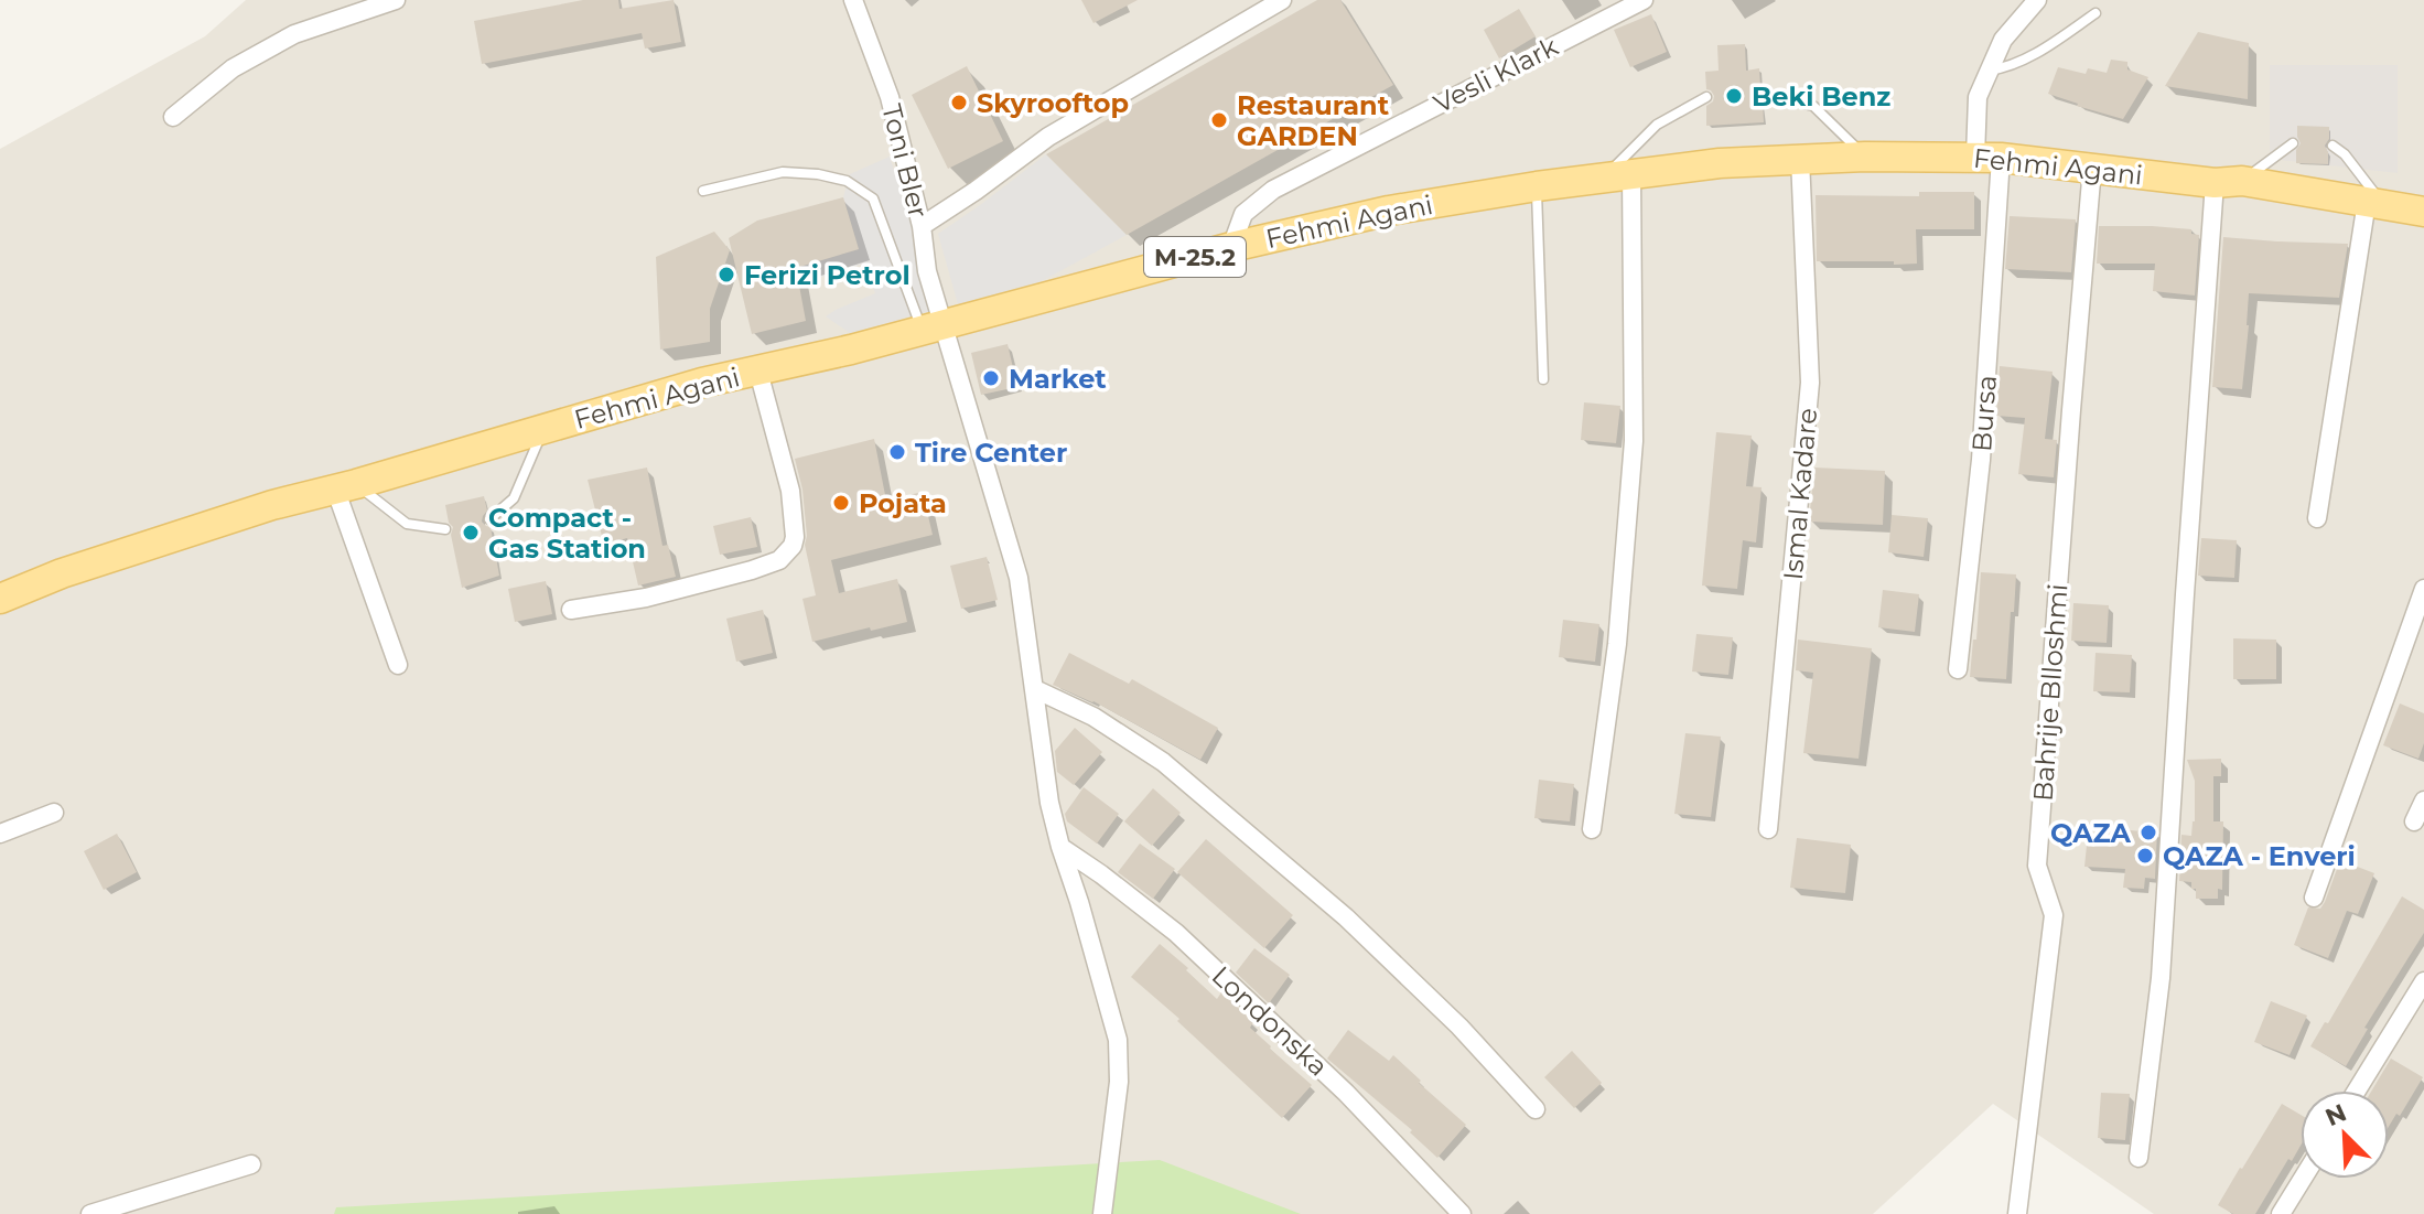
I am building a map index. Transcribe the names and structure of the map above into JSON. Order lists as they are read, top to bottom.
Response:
{
  "streets": {
    "main road": ["Fehmi Agani", "M-25.2"],
    "street": [
      "Vesli Klark",
      "Toni Bler",
      "Bursa",
      "Ismal Kadare",
      "Bahrije Blloshmi",
      "Londonska"
    ]
  },
  "crossings": [
    ["Vesli Klark", "Fehmi Agani"],
    ["Toni Bler", "Fehmi Agani"],
    ["Fehmi Agani", "Bursa"],
    ["Fehmi Agani", "Ismal Kadare"],
    ["Fehmi Agani", "Bahrije Blloshmi"]
  ],
  "places": [
    "Beki Benz",
    "Skyrooftop",
    "Restaurant GARDEN",
    "Ferizi Petrol",
    "Market",
    "Tire Center",
    "Pojata",
    "Compact - Gas Station",
    "QAZA",
    "QAZA - Enveri"
  ],
  "north": "top left"
}
